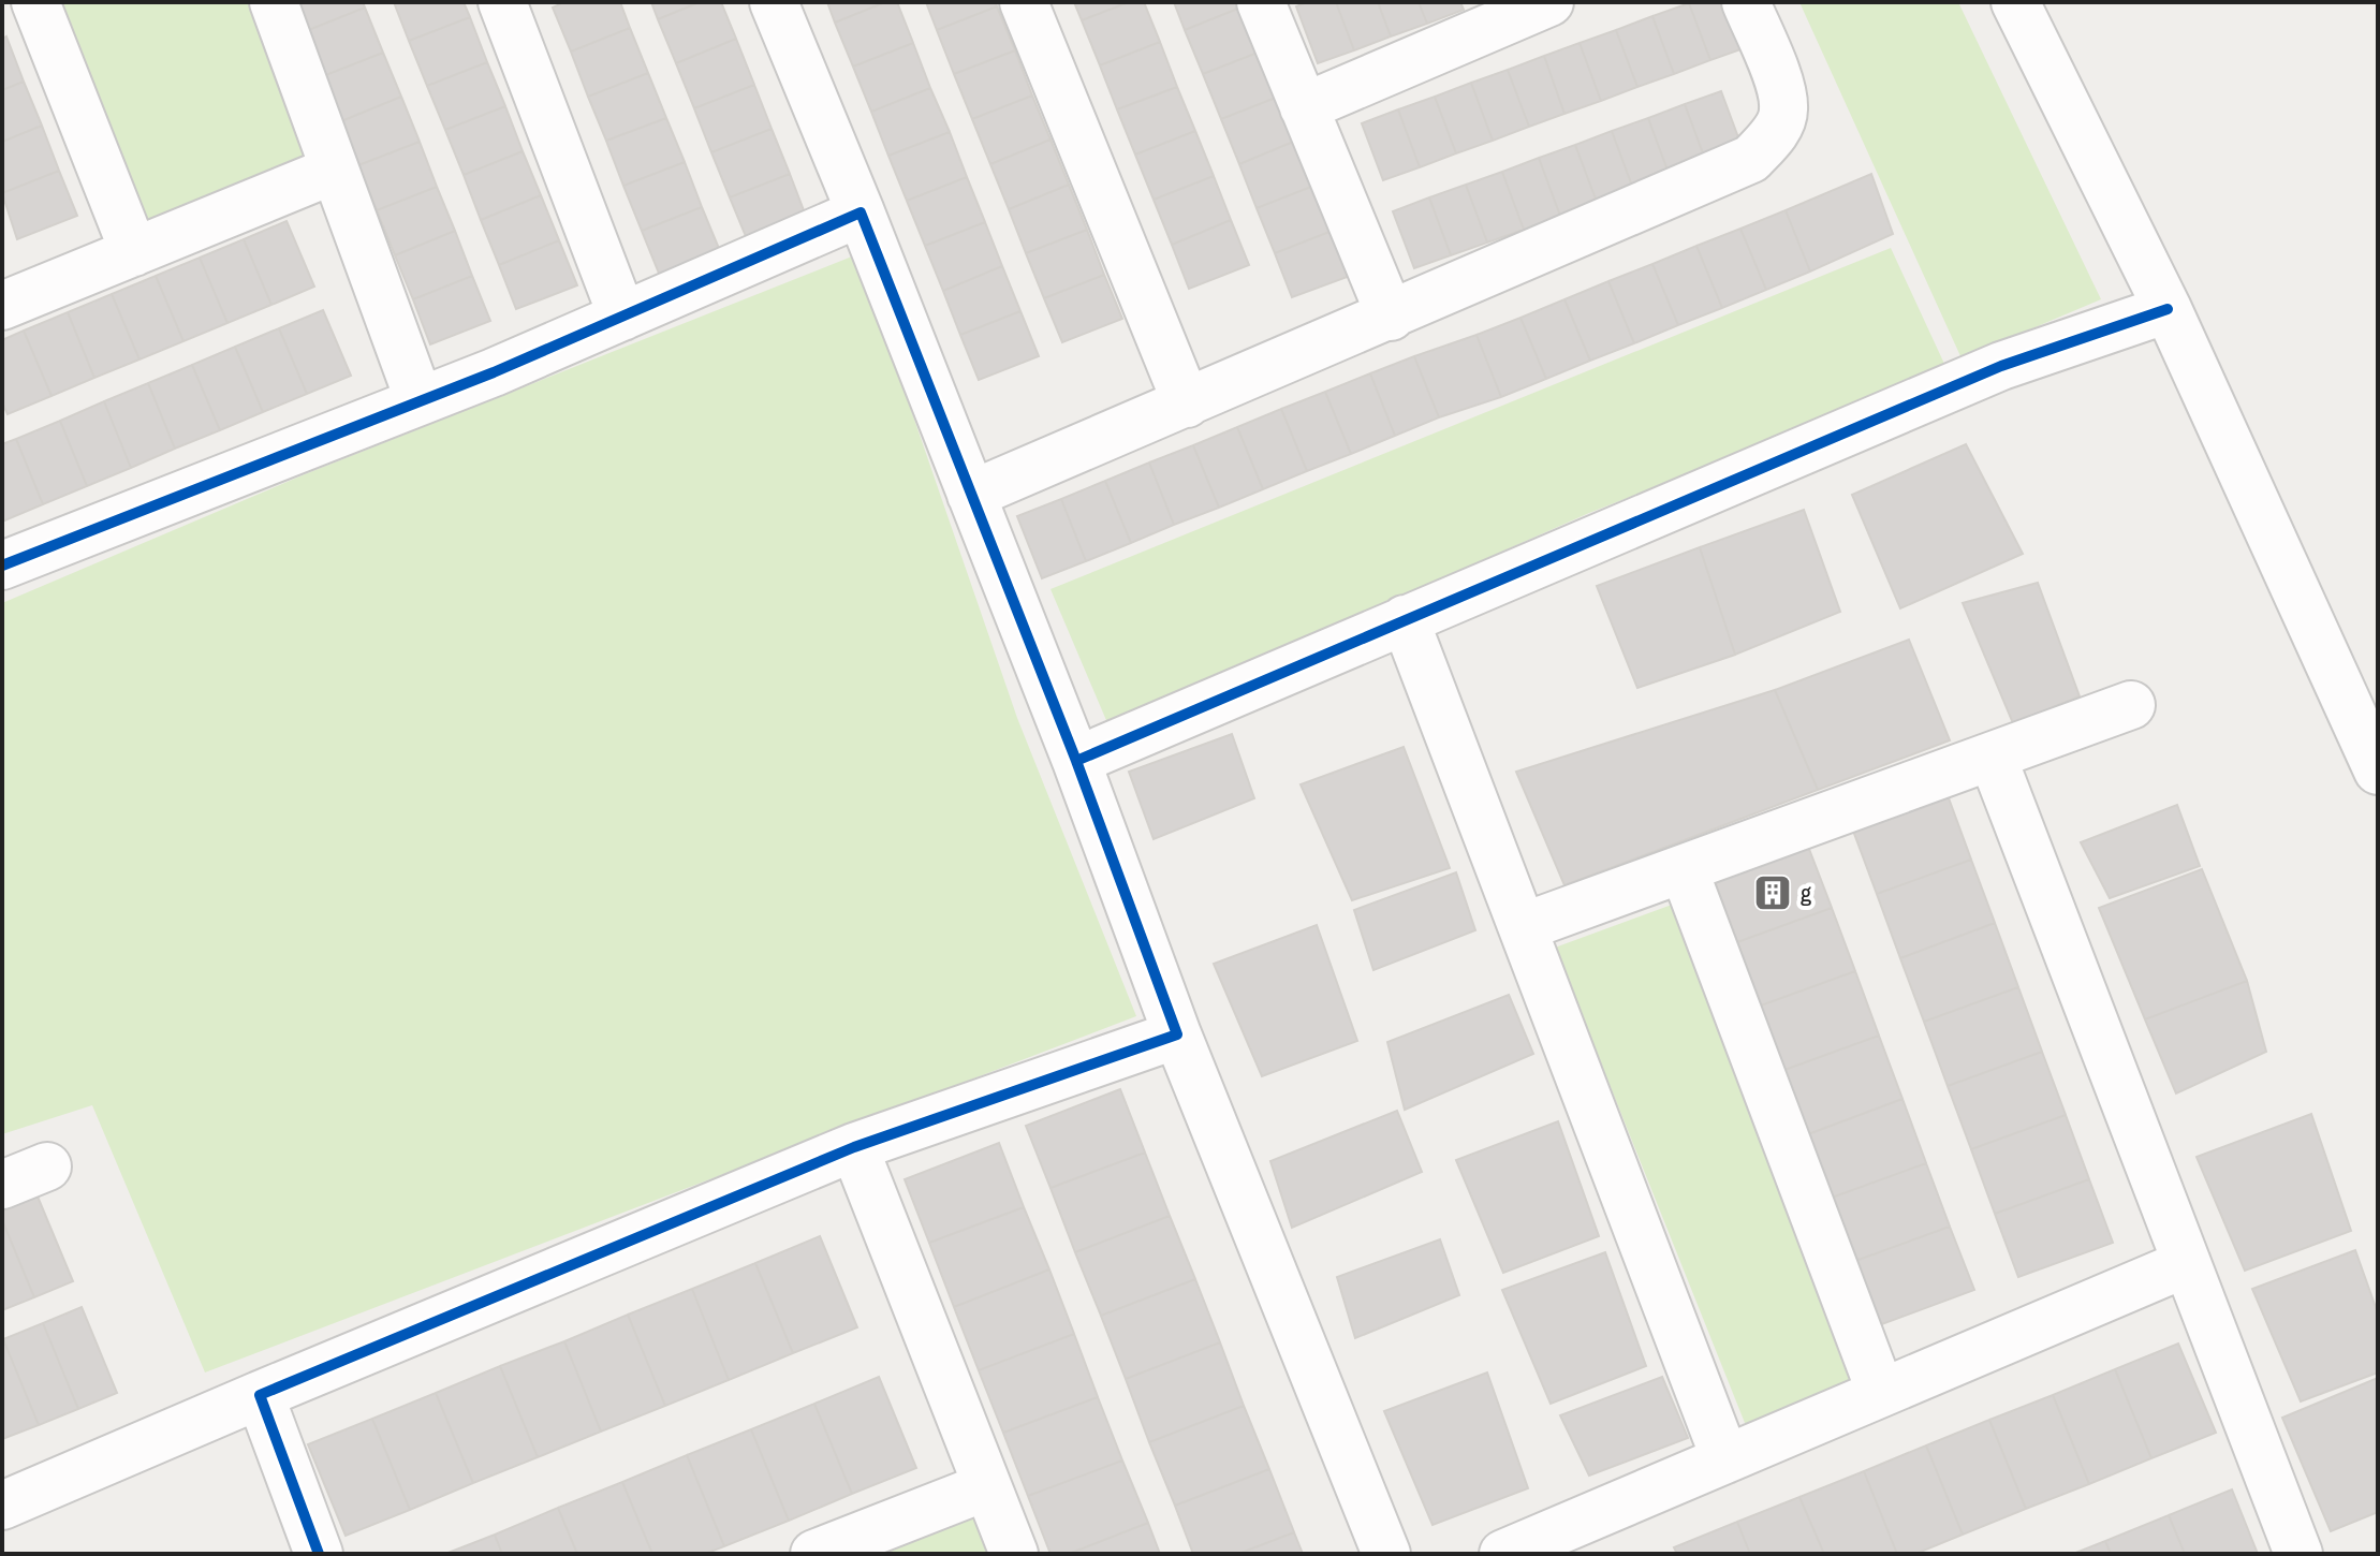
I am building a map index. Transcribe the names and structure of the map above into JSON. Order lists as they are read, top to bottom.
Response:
{
  "places": {
    "building": ["g"]
  }
}
